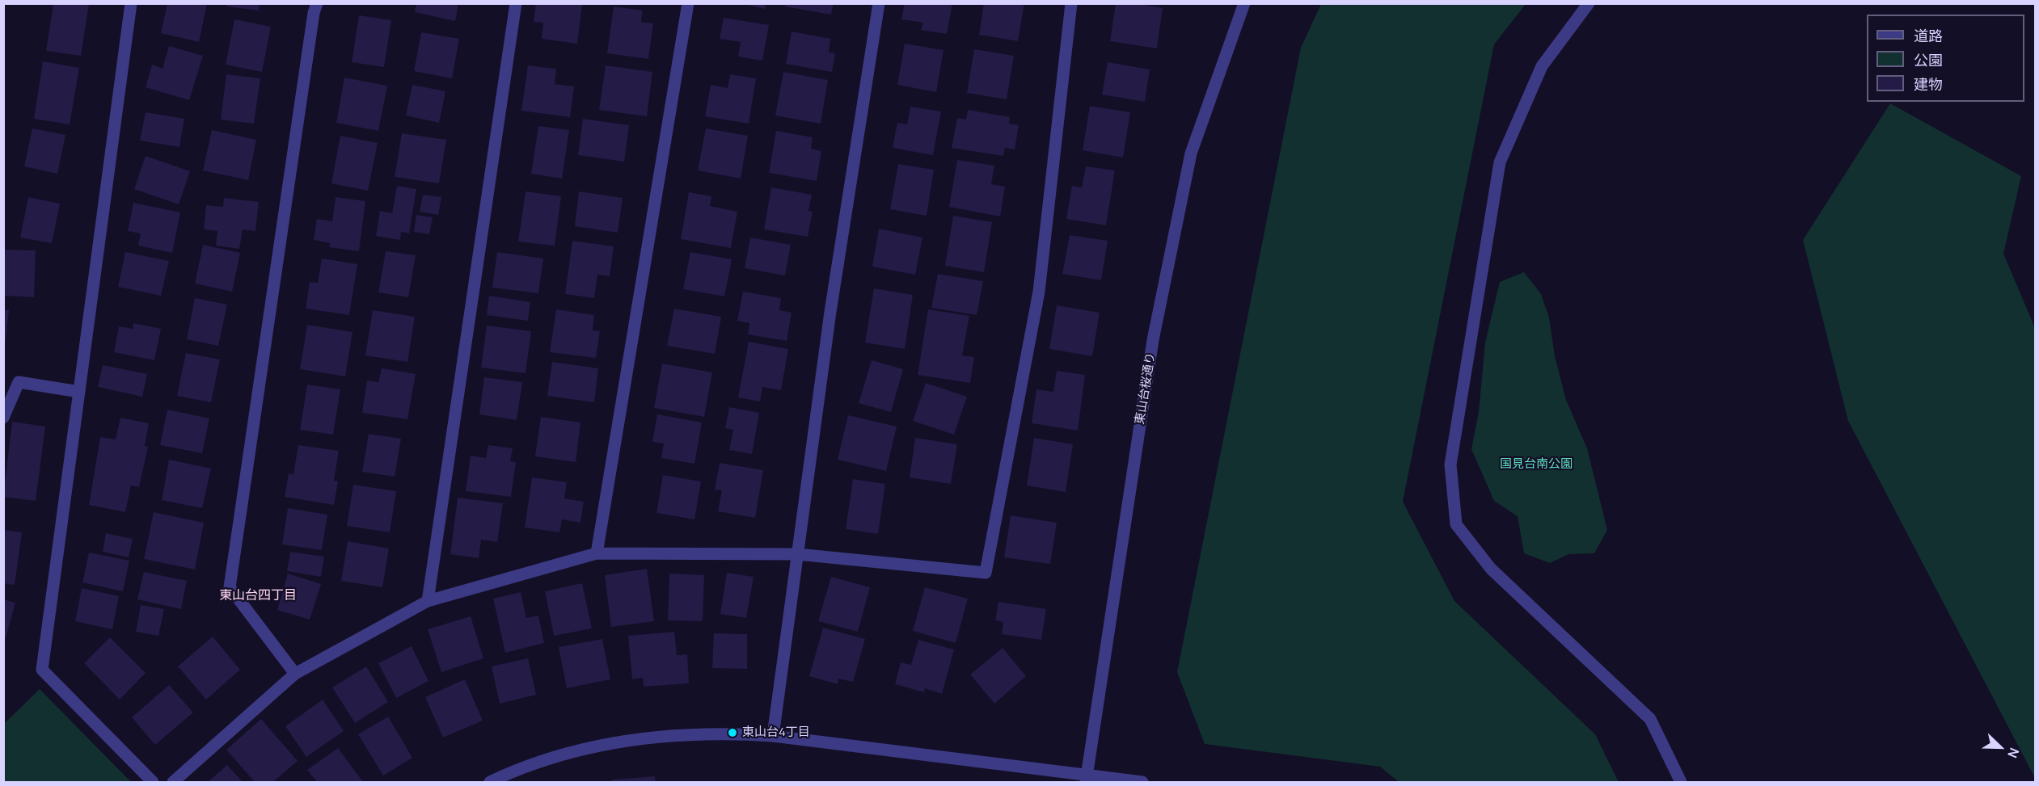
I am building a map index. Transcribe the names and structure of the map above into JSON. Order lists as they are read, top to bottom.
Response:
{
  "streets": {
    "street": ["東山台桜通り"]
  },
  "districts": ["東山台四丁目"],
  "parks": ["国見台南公園"],
  "places": ["東山台4丁目"],
  "legend": ["道路", "公園", "建物"],
  "north": "bottom right"
}
